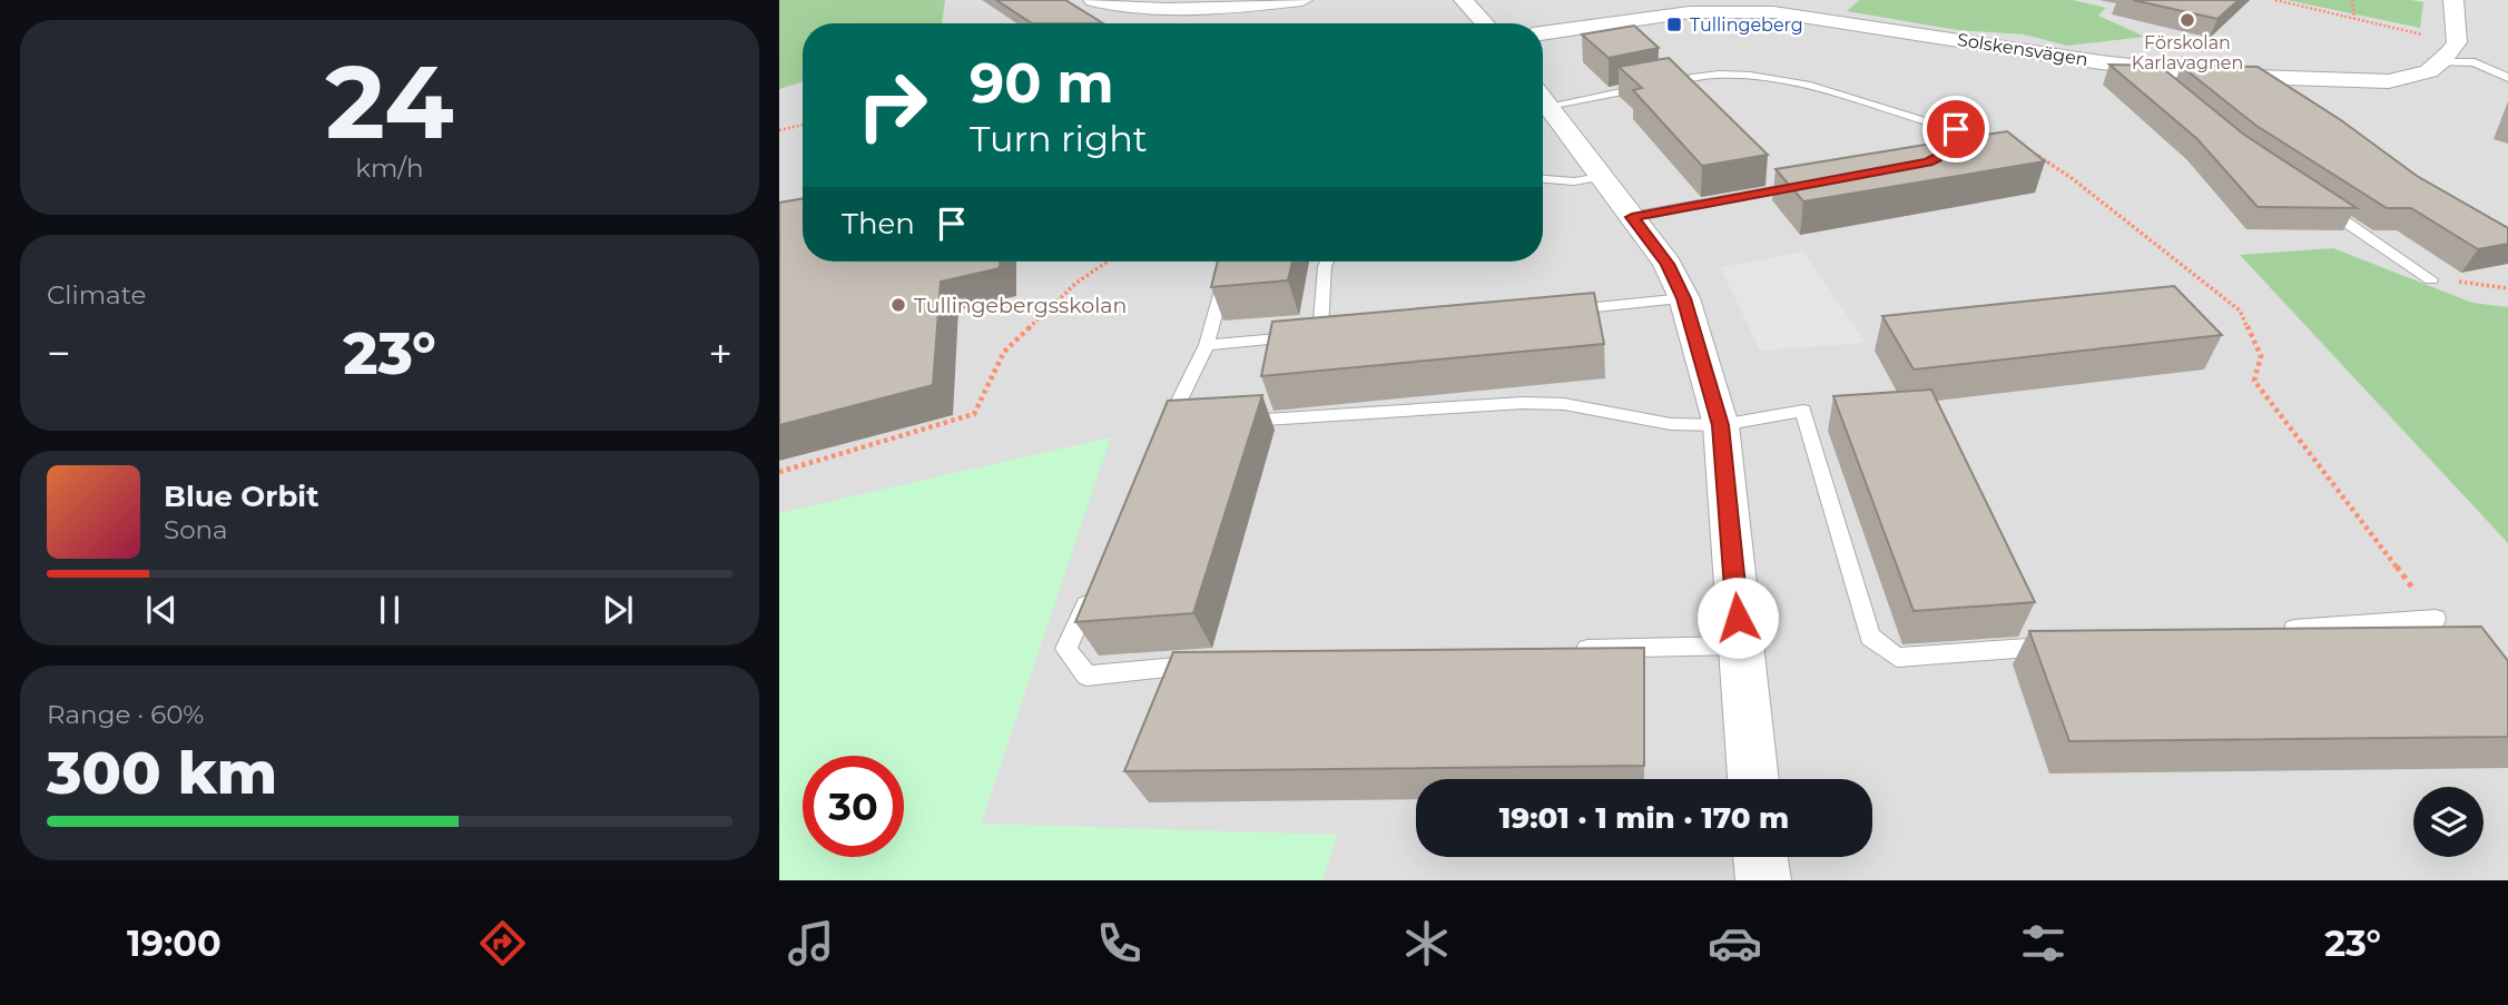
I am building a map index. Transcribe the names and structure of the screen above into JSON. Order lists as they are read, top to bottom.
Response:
{
  "streets": {
    "street": ["Solskensvägen"]
  },
  "places": {
    "other": ["Förskolan Karlavagnen", "Tullingebergsskolan"],
    "transit": ["Tullingeberg"]
  },
  "page": {
    "tile": [
      ["24", "km/h"],
      "Climate",
      ["Range · 60%", "300 km"]
    ],
    "turn": ["90 m", "Turn right"],
    "then": "Then",
    "heat": ["−", "23°", "+"],
    "song": ["Blue Orbit", "Sona"],
    "limit": "30",
    "trip": "19:01 · 1 min · 170 m",
    "tabs": ["19:00", "23°"]
  }
}
